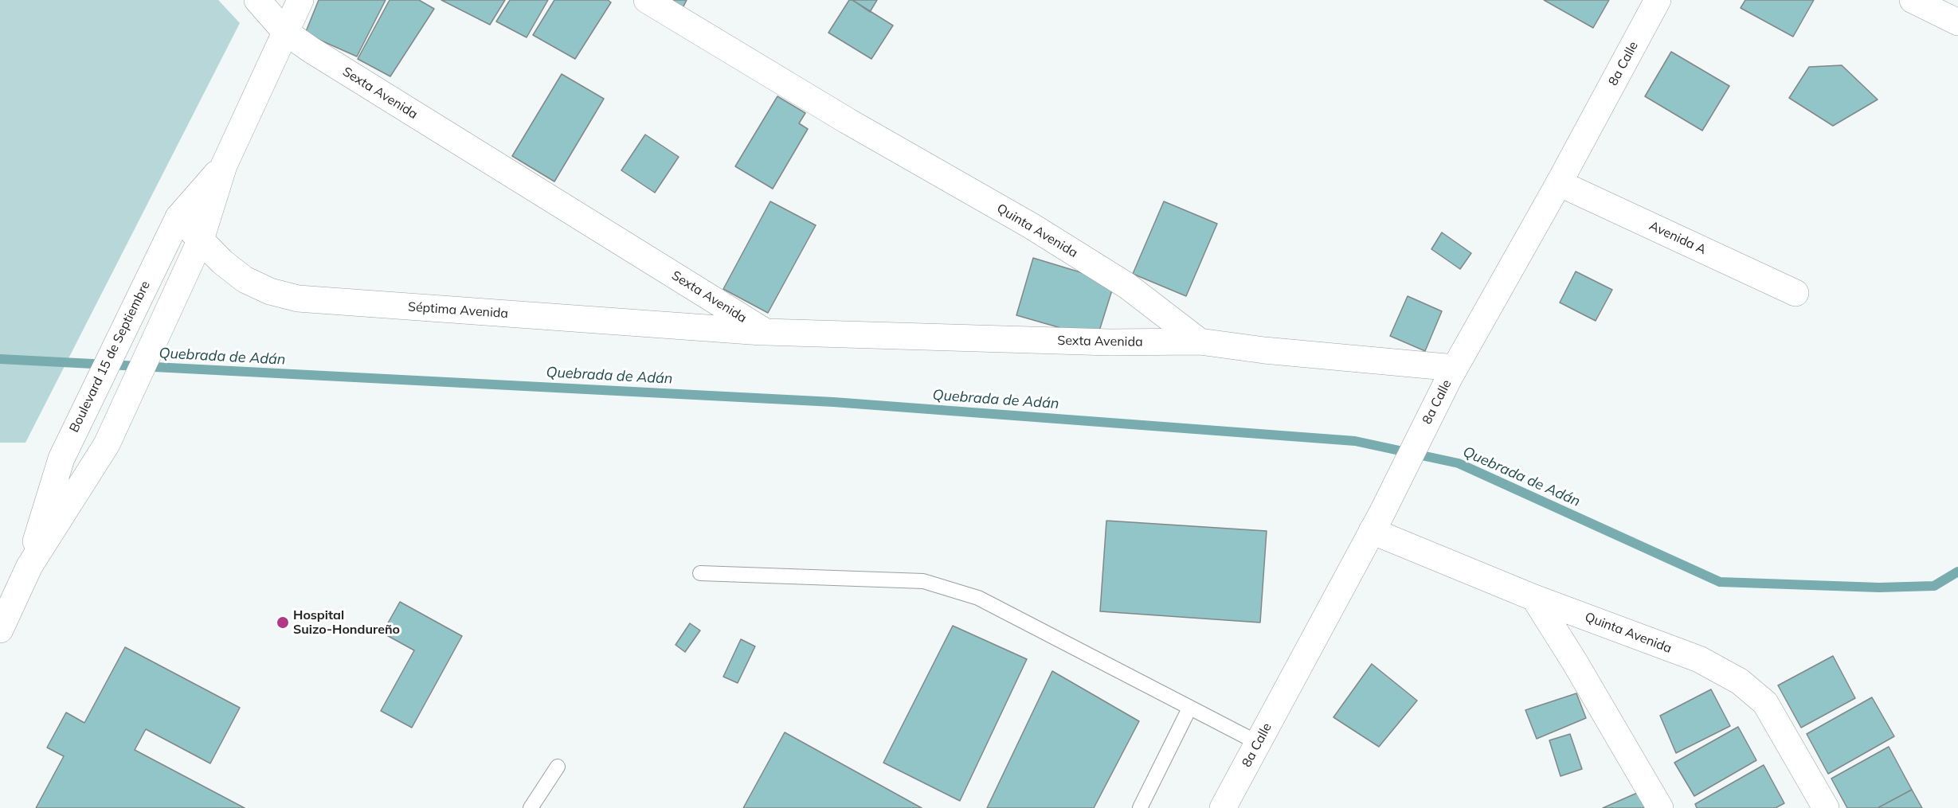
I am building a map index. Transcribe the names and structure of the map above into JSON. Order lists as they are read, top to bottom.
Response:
{
  "streets": {
    "street": [
      "8a Calle",
      "Sexta Avenida",
      "Quinta Avenida",
      "Avenida A",
      "Séptima Avenida",
      "Boulevard 15 de Septiembre"
    ]
  },
  "crossings": [
    ["8a Calle", "Quinta Avenida"],
    ["8a Calle", "Avenida A"],
    ["Sexta Avenida", "Quinta Avenida"],
    ["Sexta Avenida", "Séptima Avenida"],
    ["Sexta Avenida", "Boulevard 15 de Septiembre"],
    ["Séptima Avenida", "Boulevard 15 de Septiembre"]
  ],
  "water": ["Quebrada de Adán"],
  "places": ["Hospital Suizo-Hondureño"]
}
